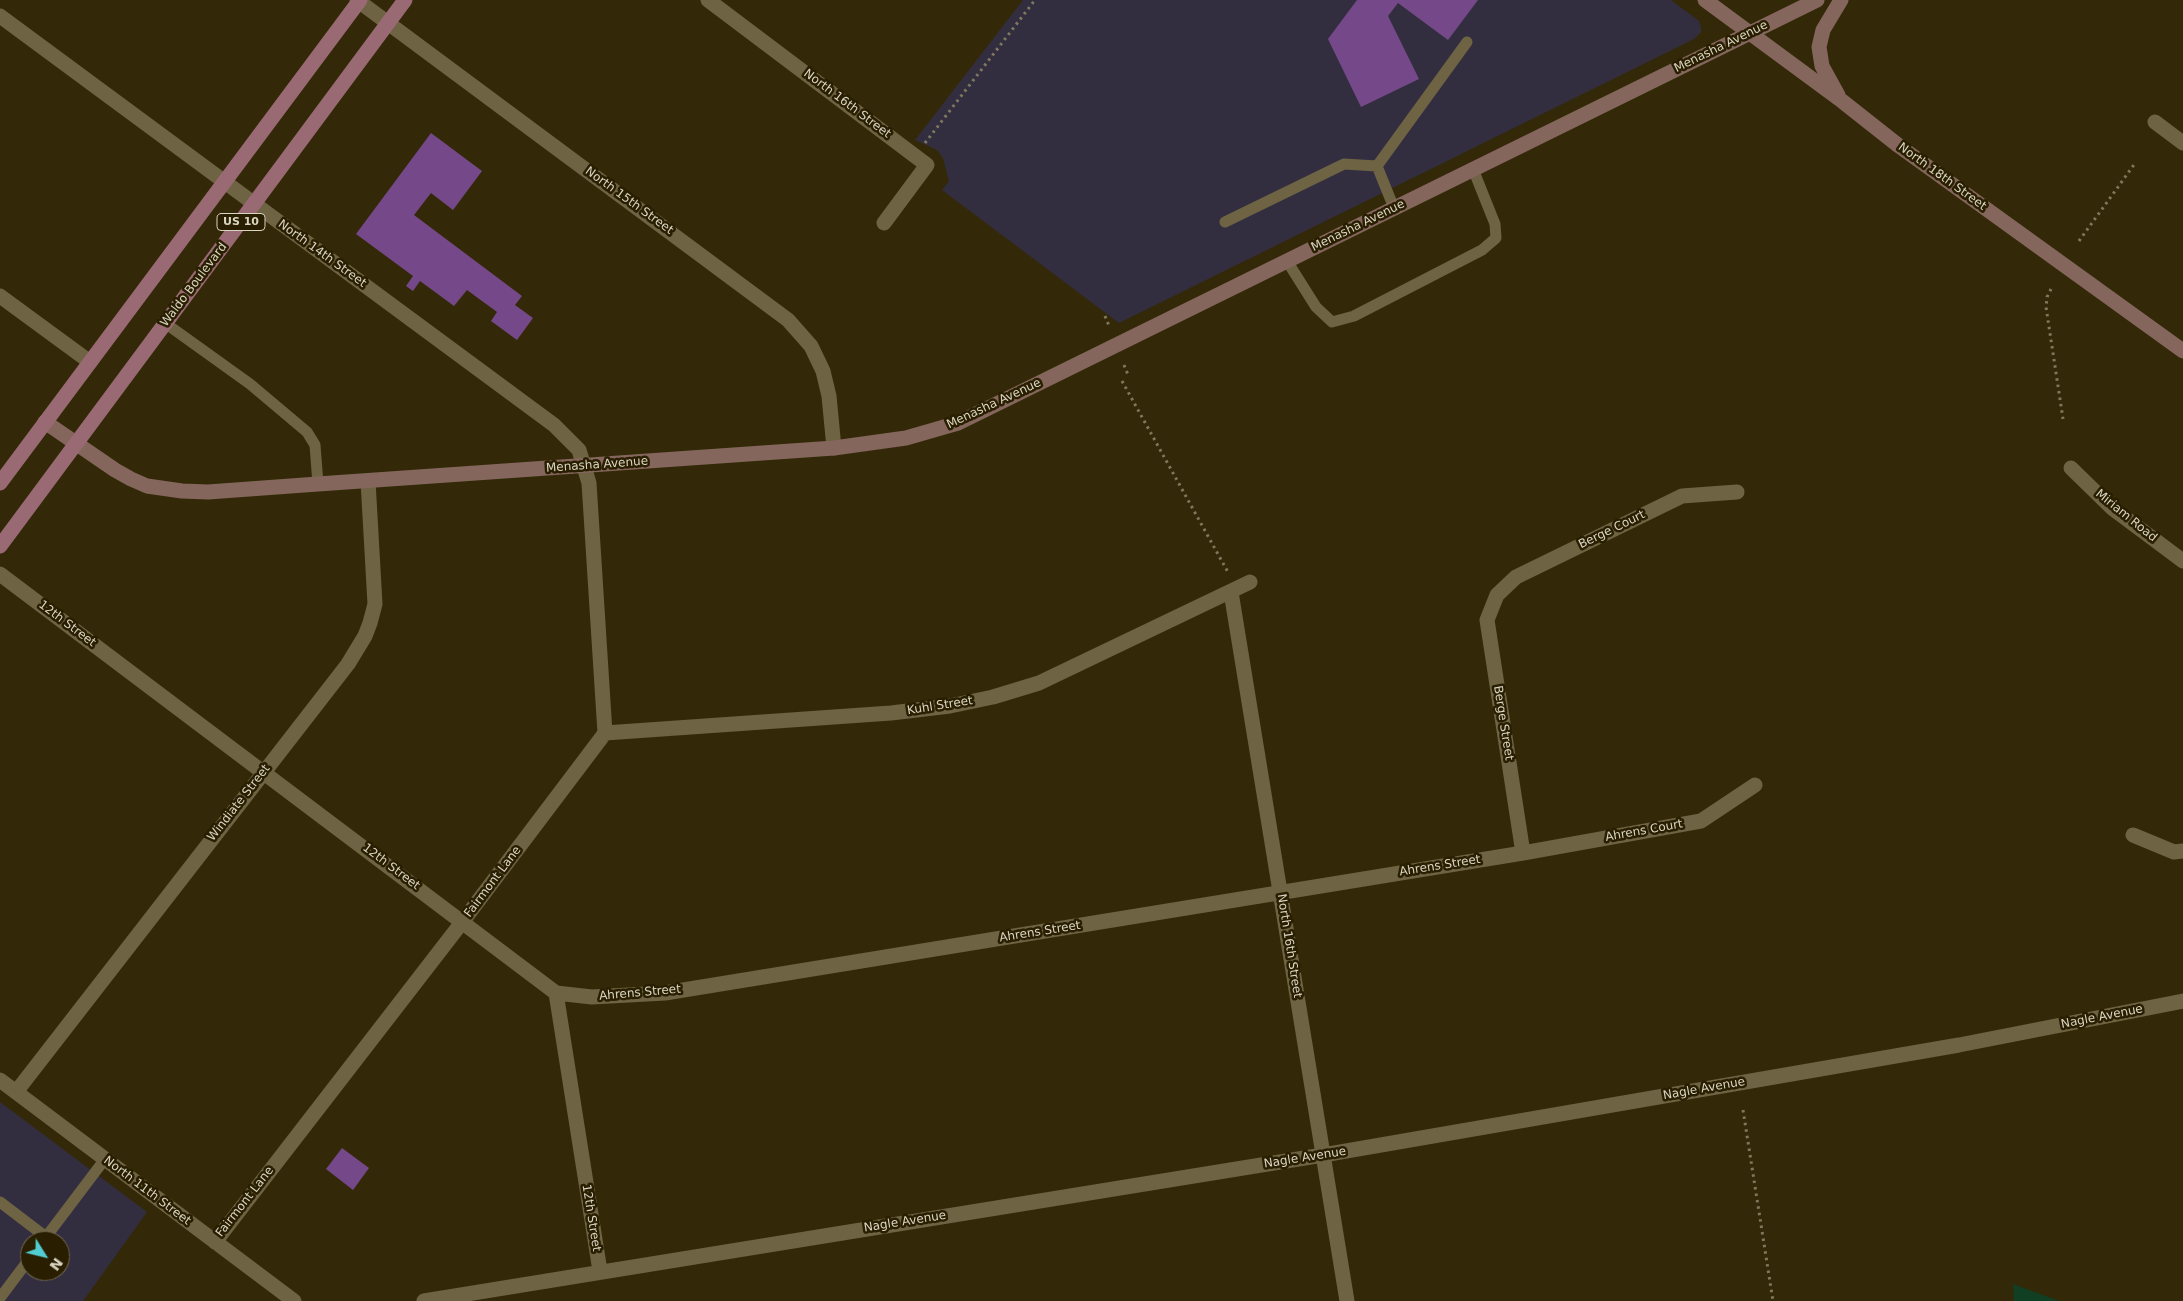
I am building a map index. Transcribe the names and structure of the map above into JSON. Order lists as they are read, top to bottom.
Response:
{
  "streets": {
    "main road": ["US 10", "Waldo Boulevard"],
    "street": [
      "Menasha Avenue",
      "North 16th Street",
      "North 18th Street",
      "North 15th Street",
      "North 14th Street",
      "Miriam Road",
      "Berge Court",
      "12th Street",
      "Kuhl Street",
      "Berge Street",
      "Windiate Street",
      "Ahrens Court",
      "Ahrens Street",
      "Fairmont Lane",
      "Nagle Avenue",
      "North 11th Street"
    ]
  },
  "crossings": [
    ["Menasha Avenue", "North 18th Street"],
    ["Menasha Avenue", "North 15th Street"],
    ["Menasha Avenue", "US 10"],
    ["Menasha Avenue", "North 14th Street"],
    ["Menasha Avenue", "Waldo Boulevard"],
    ["Menasha Avenue", "Windiate Street"],
    ["North 16th Street", "Kuhl Street"],
    ["North 16th Street", "Ahrens Street"],
    ["North 16th Street", "Nagle Avenue"],
    ["North 15th Street", "US 10"],
    ["North 15th Street", "Waldo Boulevard"],
    ["US 10", "North 14th Street"],
    ["North 14th Street", "Waldo Boulevard"],
    ["Berge Court", "Berge Street"],
    ["12th Street", "Windiate Street"],
    ["12th Street", "Ahrens Street"],
    ["12th Street", "Fairmont Lane"],
    ["12th Street", "Nagle Avenue"],
    ["Kuhl Street", "Fairmont Lane"],
    ["Berge Street", "Ahrens Court"],
    ["Berge Street", "Ahrens Street"],
    ["Windiate Street", "North 11th Street"],
    ["Ahrens Court", "Ahrens Street"],
    ["Fairmont Lane", "North 11th Street"]
  ],
  "north": "bottom right"
}
